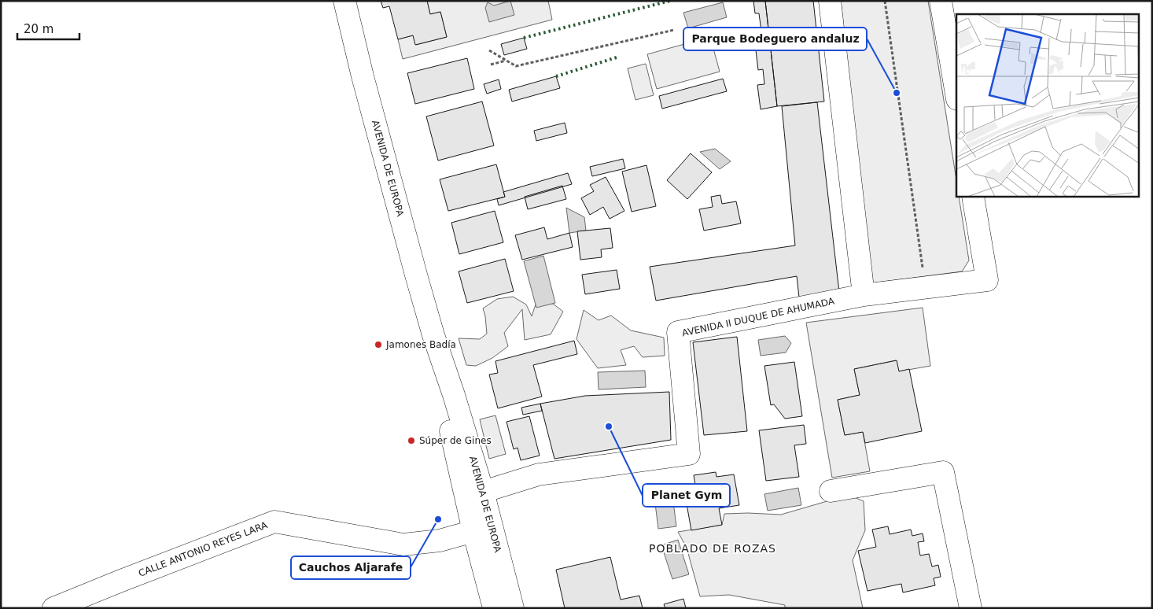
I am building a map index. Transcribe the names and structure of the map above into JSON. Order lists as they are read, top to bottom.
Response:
{
  "streets": {
    "street": ["AVENIDA DE EUROPA", "AVENIDA II DUQUE DE AHUMADA", "CALLE ANTONIO REYES LARA"]
  },
  "crossings": [
    ["AVENIDA DE EUROPA", "AVENIDA II DUQUE DE AHUMADA"],
    ["AVENIDA DE EUROPA", "CALLE ANTONIO REYES LARA"]
  ],
  "districts": ["POBLADO DE ROZAS"],
  "places": [
    "Parque Bodeguero andaluz",
    "Jamones Badía",
    "Planet Gym",
    "Súper de Gines",
    "Cauchos Aljarafe"
  ],
  "scale_bar": "20 m"
}
